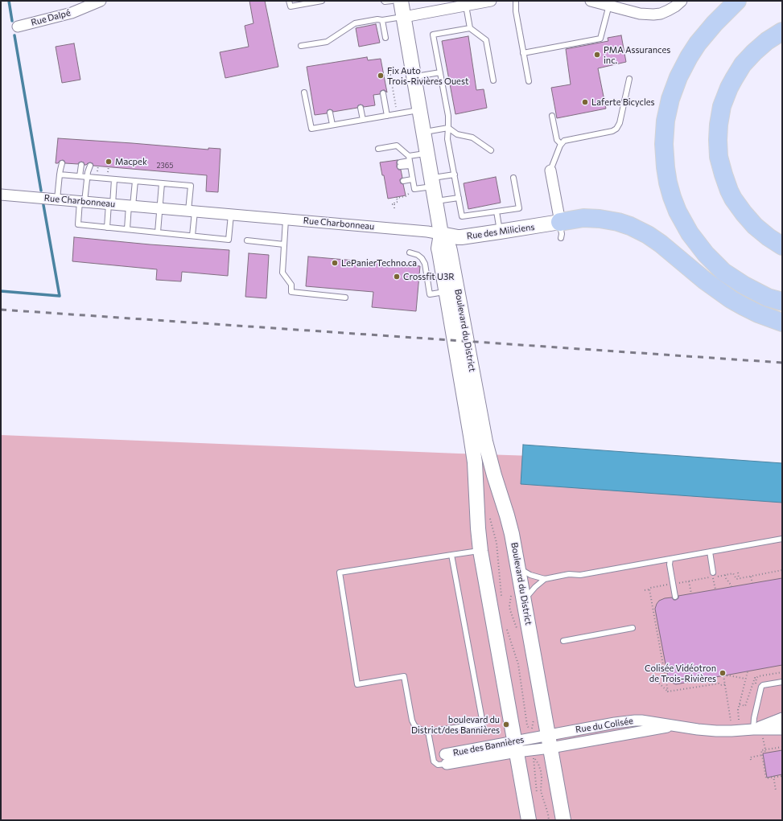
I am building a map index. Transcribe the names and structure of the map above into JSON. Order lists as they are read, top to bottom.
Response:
{
  "streets": {
    "street": [
      "Rue Dalpé",
      "Rue Charbonneau",
      "Rue des Miliciens",
      "Boulevard du District",
      "Rue du Colisée",
      "Rue des Bannières"
    ]
  },
  "crossings": [
    ["Rue Charbonneau", "Rue des Miliciens"],
    ["Rue Charbonneau", "Boulevard du District"],
    ["Rue des Miliciens", "Boulevard du District"],
    ["Boulevard du District", "Rue du Colisée"],
    ["Boulevard du District", "Rue des Bannières"],
    ["Rue du Colisée", "Rue des Bannières"]
  ],
  "places": [
    "PMA Assurances inc.",
    "Fix Auto Trois-Rivières Ouest",
    "Laferte Bicycles",
    "Macpek",
    "LePanierTechno.ca",
    "Crossfit U3R",
    "Colisée Vidéotron de Trois-Rivières",
    "boulevard du District/des Bannières"
  ],
  "house_numbers": ["2365"]
}
